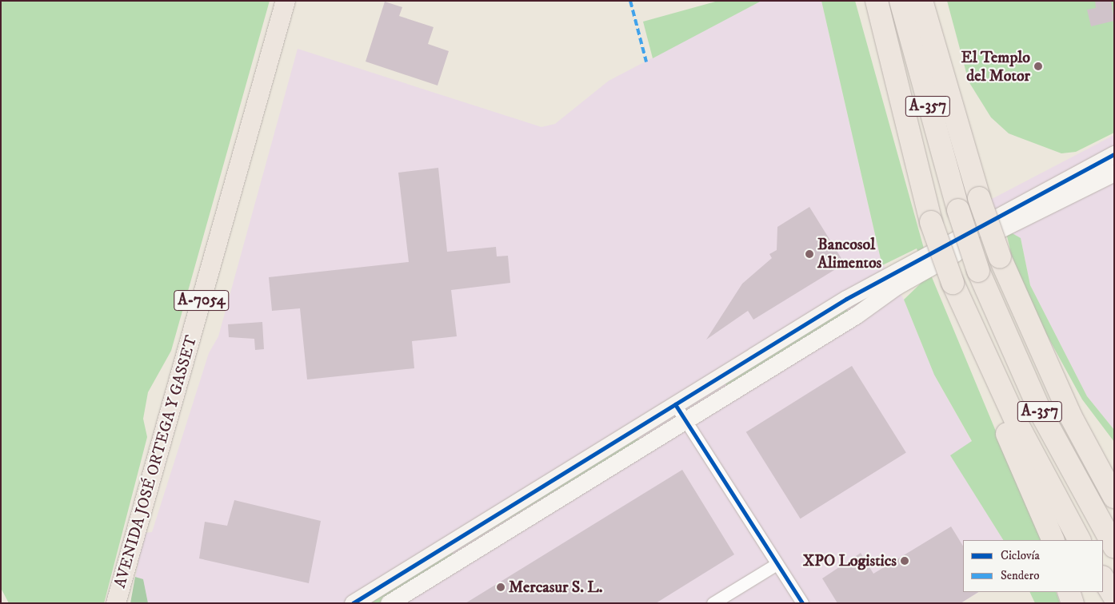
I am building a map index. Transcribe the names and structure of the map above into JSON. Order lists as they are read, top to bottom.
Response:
{
  "streets": {
    "highway": ["A-357"],
    "main road": ["A-7054", "AVENIDA JOSÉ ORTEGA Y GASSET"]
  },
  "places": [
    "El Templo del Motor",
    "Bancosol Alimentos",
    "XPO Logistics",
    "Mercasur S. L."
  ],
  "legend": ["Ciclovía", "Sendero"]
}
